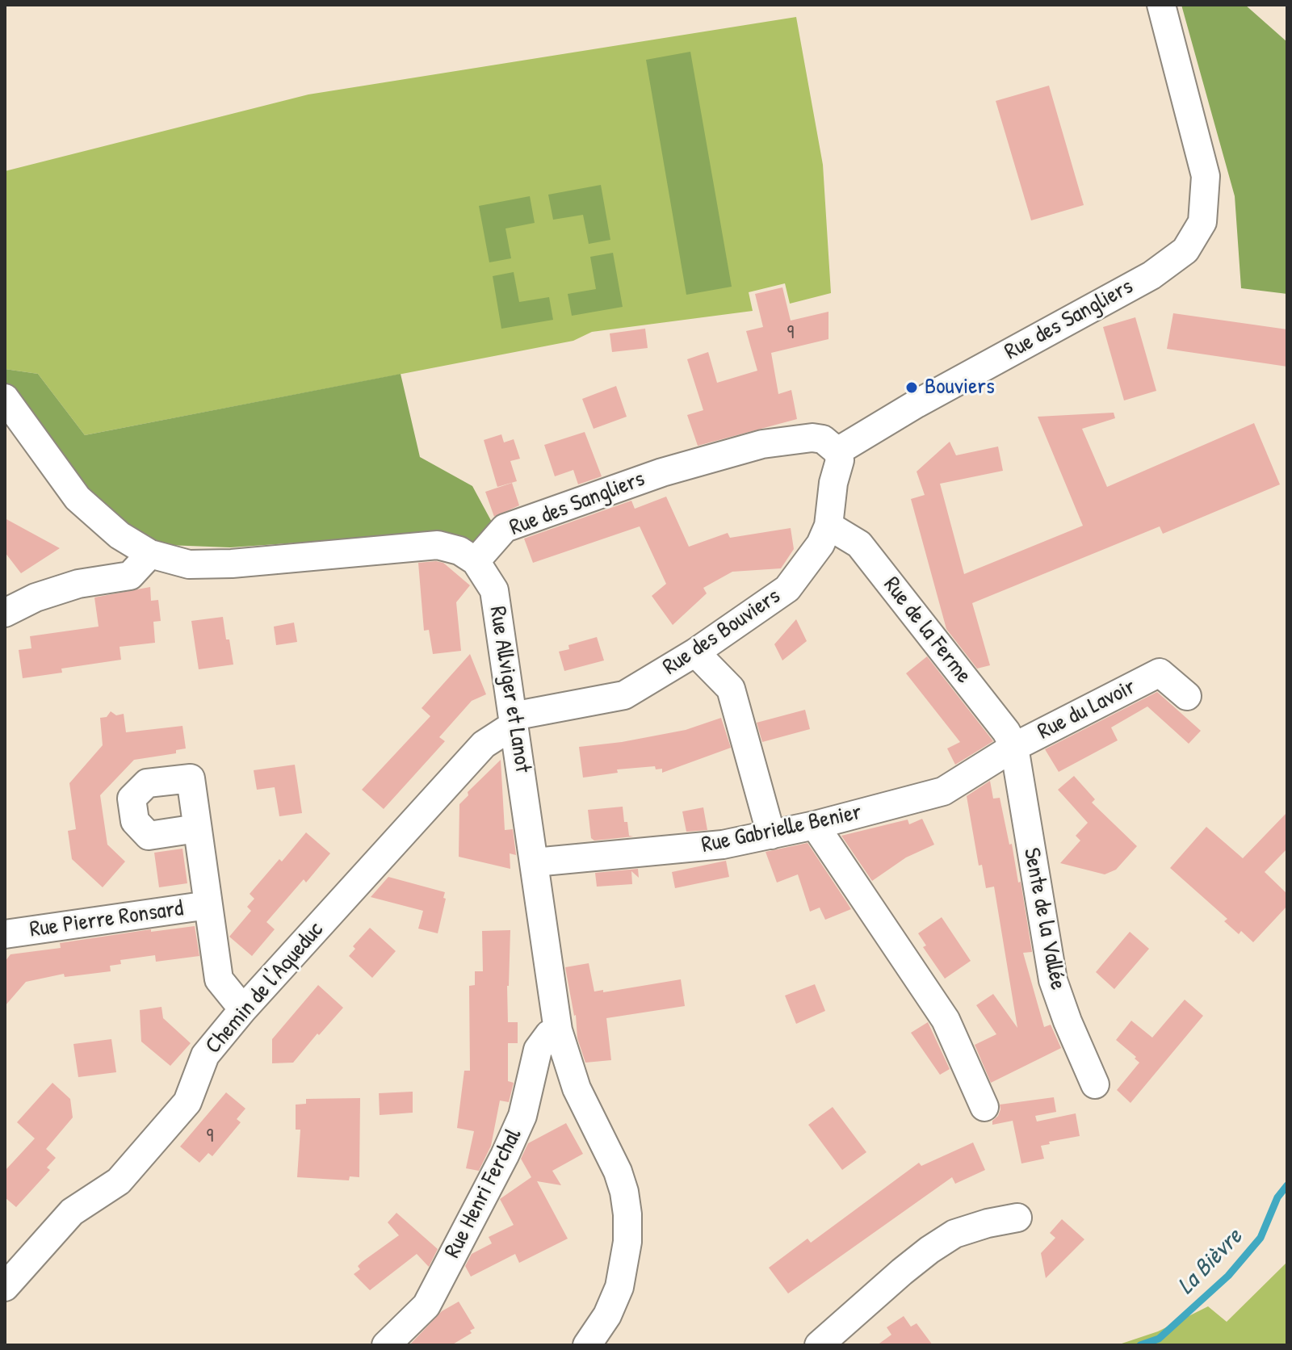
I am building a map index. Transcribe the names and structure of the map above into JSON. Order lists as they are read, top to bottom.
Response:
{
  "streets": {
    "street": [
      "Rue des Sangliers",
      "Rue de la Ferme",
      "Rue des Bouviers",
      "Rue Allviger et Lanot",
      "Rue du Lavoir",
      "Rue Gabrielle Benier",
      "Sente de la Vallée",
      "Rue Pierre Ronsard",
      "Chemin de l'Aqueduc",
      "Rue Henri Ferchal"
    ]
  },
  "crossings": [
    ["Rue des Sangliers", "Rue des Bouviers"],
    ["Rue des Sangliers", "Rue Allviger et Lanot"],
    ["Rue de la Ferme", "Rue des Bouviers"],
    ["Rue de la Ferme", "Rue du Lavoir"],
    ["Rue de la Ferme", "Rue Gabrielle Benier"],
    ["Rue de la Ferme", "Sente de la Vallée"],
    ["Rue des Bouviers", "Rue Allviger et Lanot"],
    ["Rue des Bouviers", "Chemin de l'Aqueduc"],
    ["Rue Allviger et Lanot", "Rue Gabrielle Benier"],
    ["Rue Allviger et Lanot", "Chemin de l'Aqueduc"],
    ["Rue Allviger et Lanot", "Rue Henri Ferchal"],
    ["Rue du Lavoir", "Rue Gabrielle Benier"],
    ["Rue du Lavoir", "Sente de la Vallée"],
    ["Rue Gabrielle Benier", "Sente de la Vallée"],
    ["Rue Pierre Ronsard", "Chemin de l'Aqueduc"]
  ],
  "water": ["La Bièvre"],
  "places": ["Bouviers"],
  "house_numbers": ["9", "9"]
}
